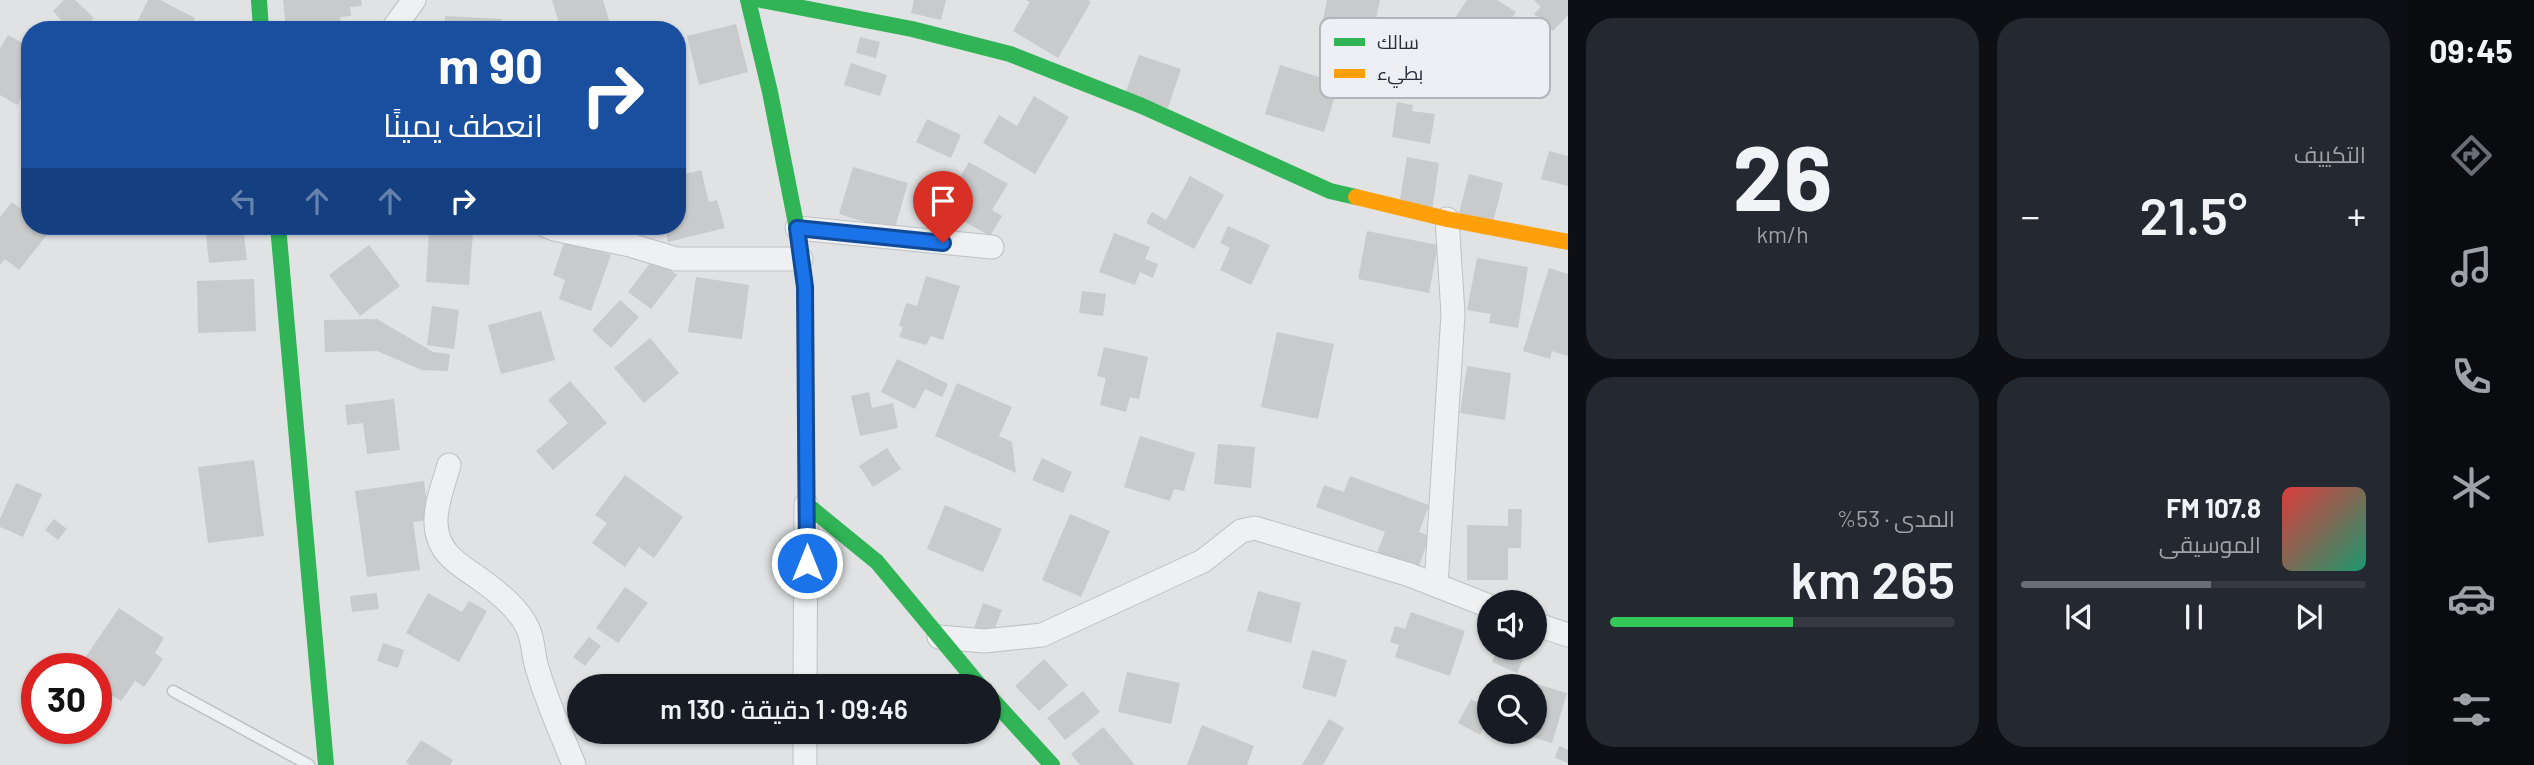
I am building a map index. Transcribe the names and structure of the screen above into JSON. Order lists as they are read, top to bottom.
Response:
{
  "legend": ["سالك", "بطيء"],
  "page": {
    "tabs": "09:45",
    "tile": [
      "التكييف",
      ["26", "km/h"],
      ["المدى · 53%", "265 km"]
    ],
    "turn": ["90 m", "انعطف يمينًا"],
    "heat": ["−", "21.5°", "+"],
    "song": ["107.8 FM", "الموسيقى"],
    "limit": "30",
    "trip": "09:46 · 1 دقيقة · 130 m"
  }
}
